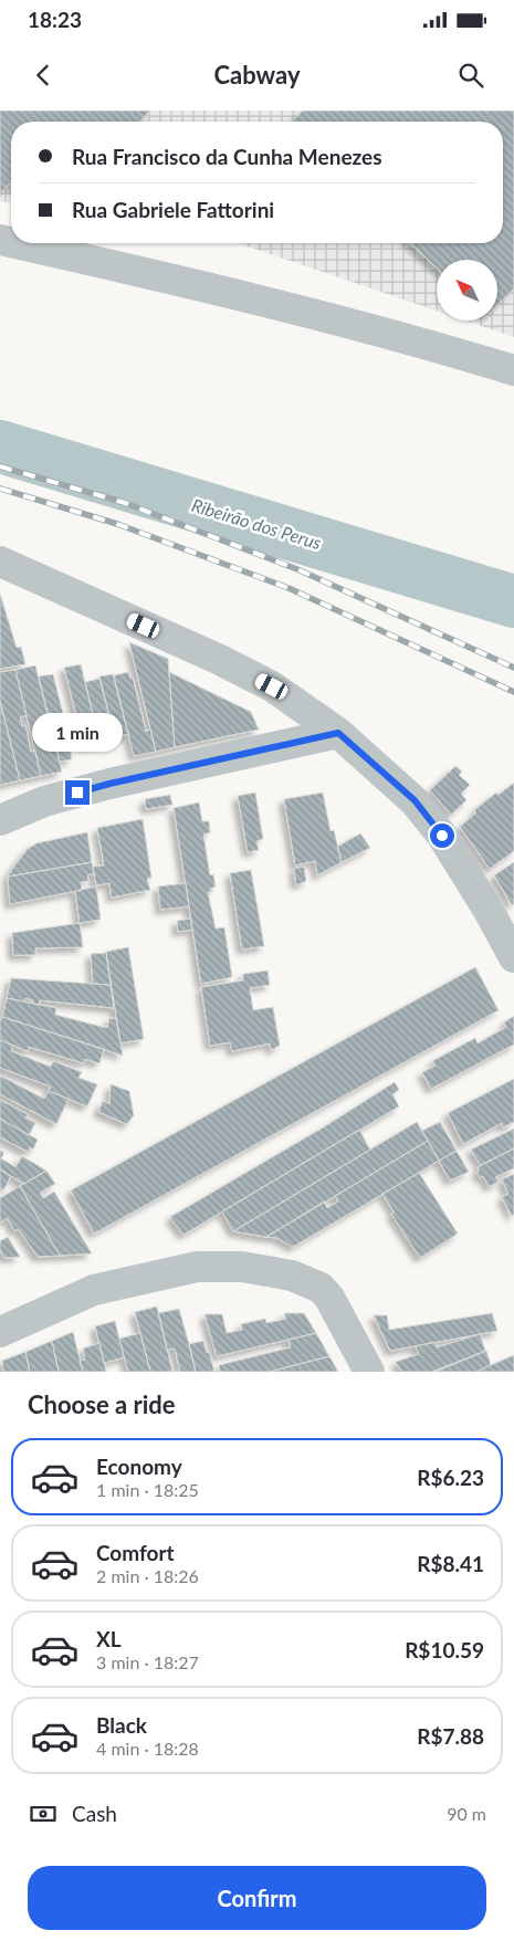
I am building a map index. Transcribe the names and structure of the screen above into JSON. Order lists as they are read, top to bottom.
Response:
{
  "water": ["Ribeirão dos Perus"],
  "north": "top left",
  "page": {
    "status": "18:23",
    "header": "Cabway",
    "banner": ["Rua Francisco da Cunha Menezes", "Rua Gabriele Fattorini"],
    "bubble": "1 min",
    "heading": "Choose a ride",
    "list": [
      {
        "name": "Economy",
        "note": "1 min · 18:25",
        "value": "R$6.23"
      },
      {
        "name": "Comfort",
        "note": "2 min · 18:26",
        "value": "R$8.41"
      },
      {
        "name": "XL",
        "note": "3 min · 18:27",
        "value": "R$10.59"
      },
      {
        "name": "Black",
        "note": "4 min · 18:28",
        "value": "R$7.88"
      }
    ],
    "pay": ["Cash", "90 m"],
    "buttons": "Confirm"
  }
}
